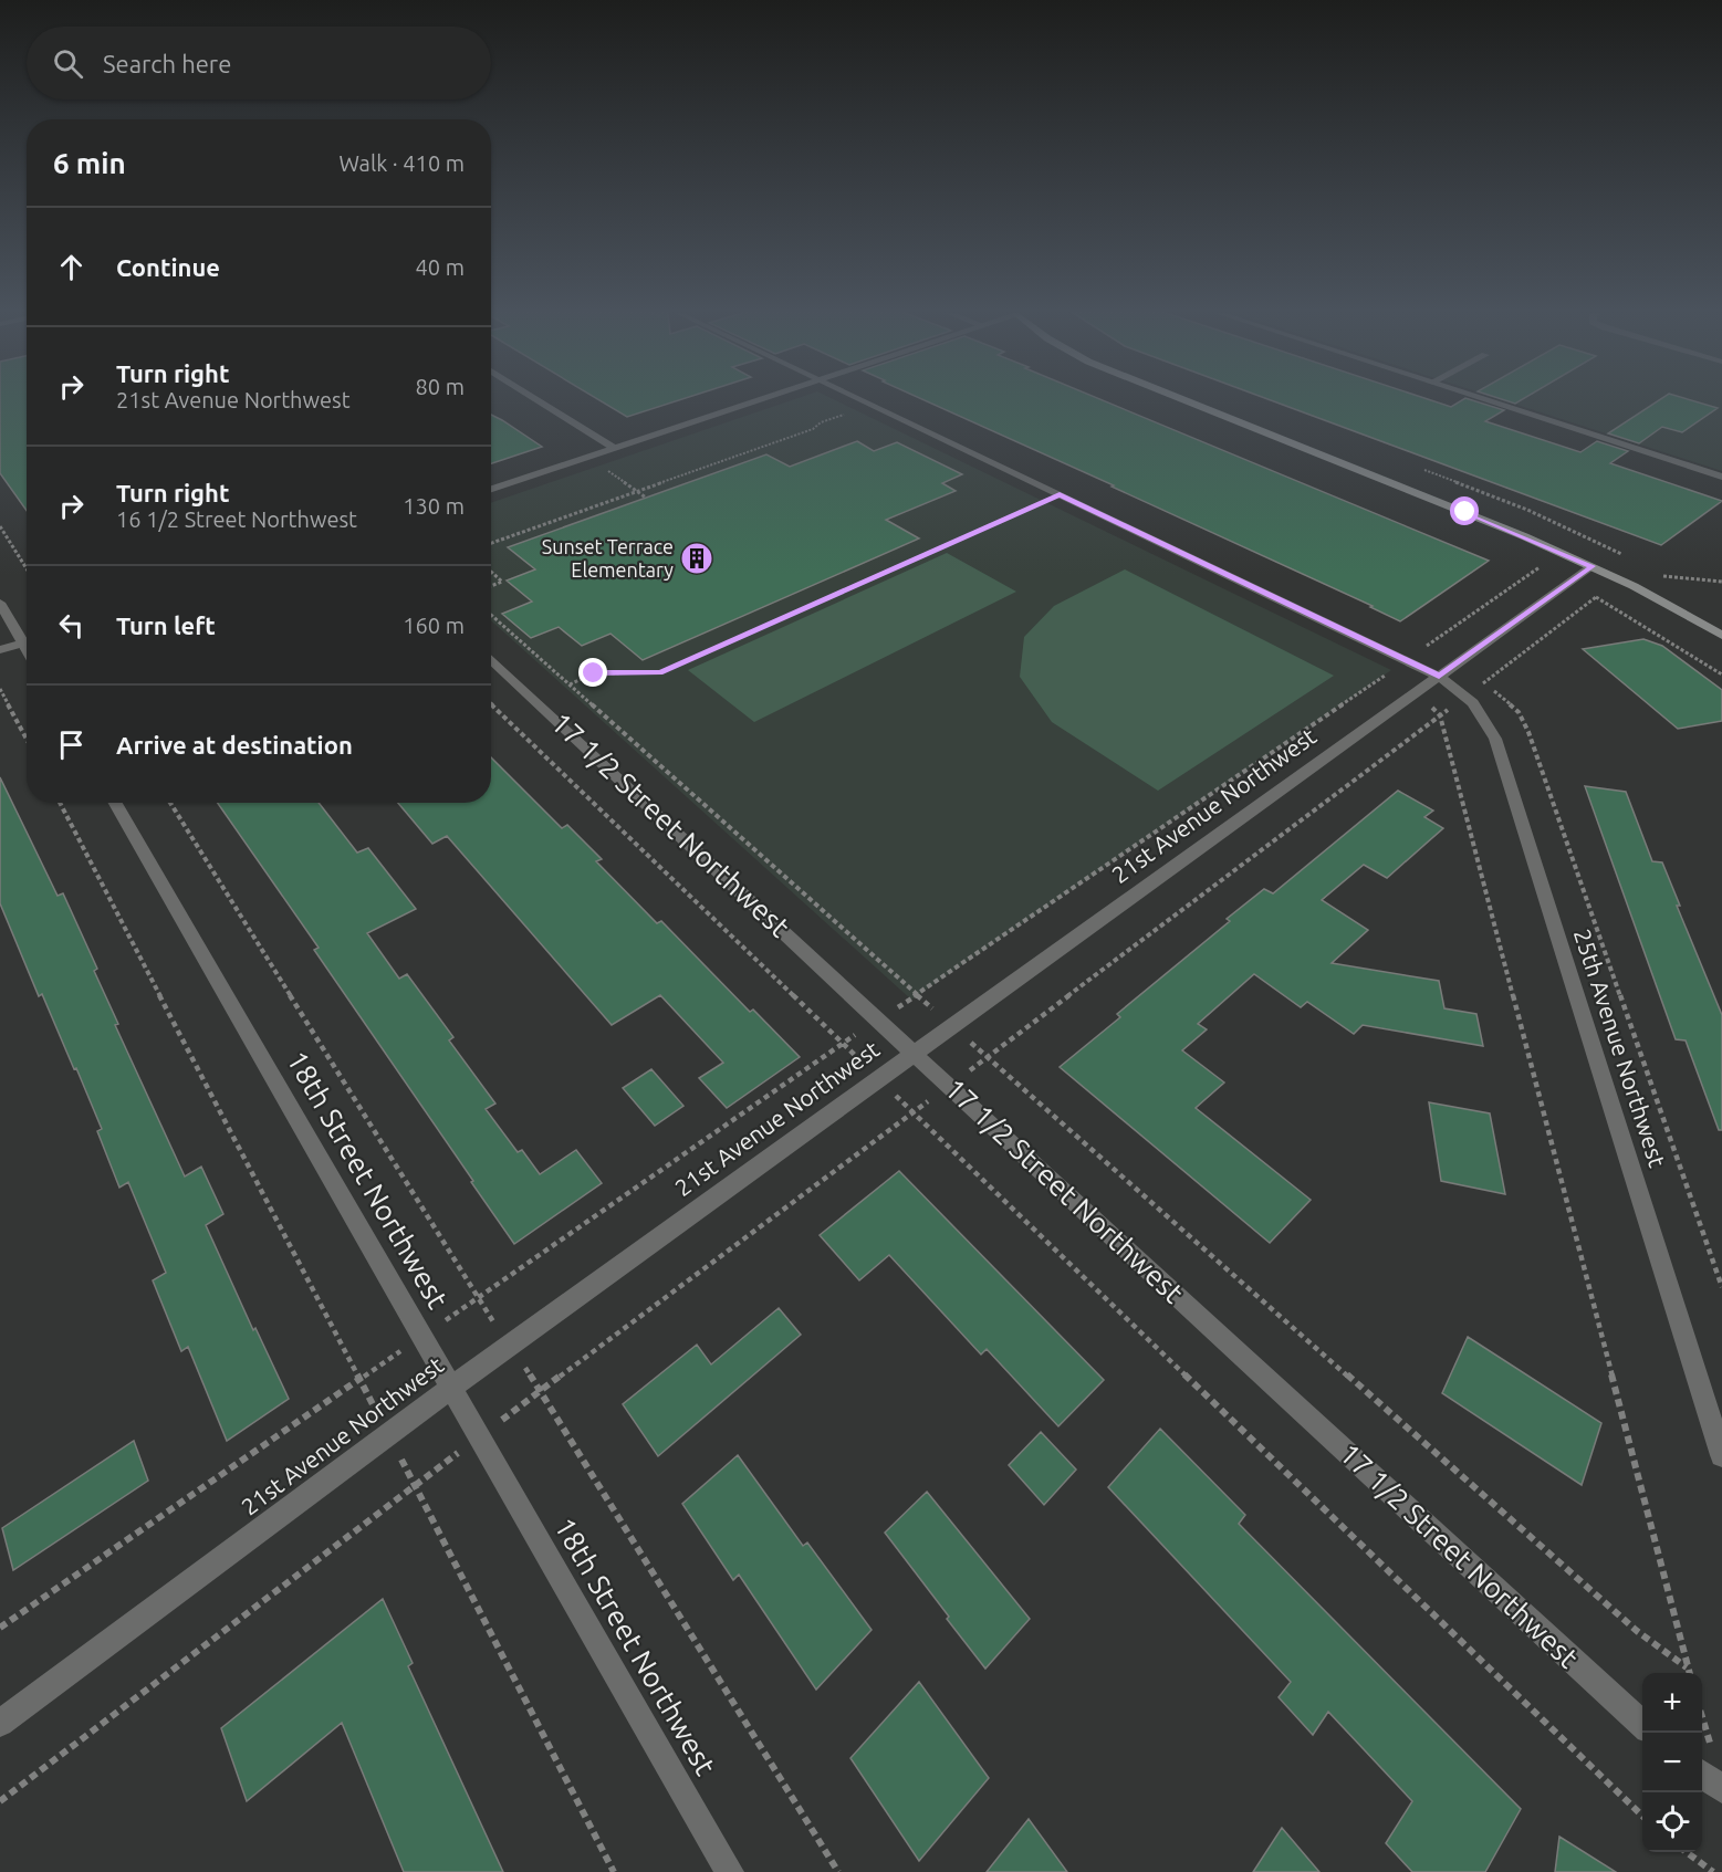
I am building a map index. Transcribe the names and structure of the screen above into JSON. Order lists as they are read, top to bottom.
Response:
{
  "streets": {
    "street": [
      "21st Avenue Northwest",
      "17 1/2 Street Northwest",
      "25th Avenue Northwest",
      "18th Street Northwest"
    ]
  },
  "crossings": [
    ["21st Avenue Northwest", "17 1/2 Street Northwest"],
    ["21st Avenue Northwest", "25th Avenue Northwest"],
    ["21st Avenue Northwest", "18th Street Northwest"]
  ],
  "places": {
    "building": ["Sunset Terrace Elementary"]
  },
  "page": {
    "search": "Search here",
    "heading": ["6 min", "Walk · 410 m"],
    "list": [
      ["Continue", "40 m"],
      ["Turn right", "21st Avenue Northwest", "80 m"],
      ["Turn right", "16 1/2 Street Northwest", "130 m"],
      ["Turn left", "160 m"],
      "Arrive at destination"
    ],
    "map_buttons": ["+", "−"]
  }
}
